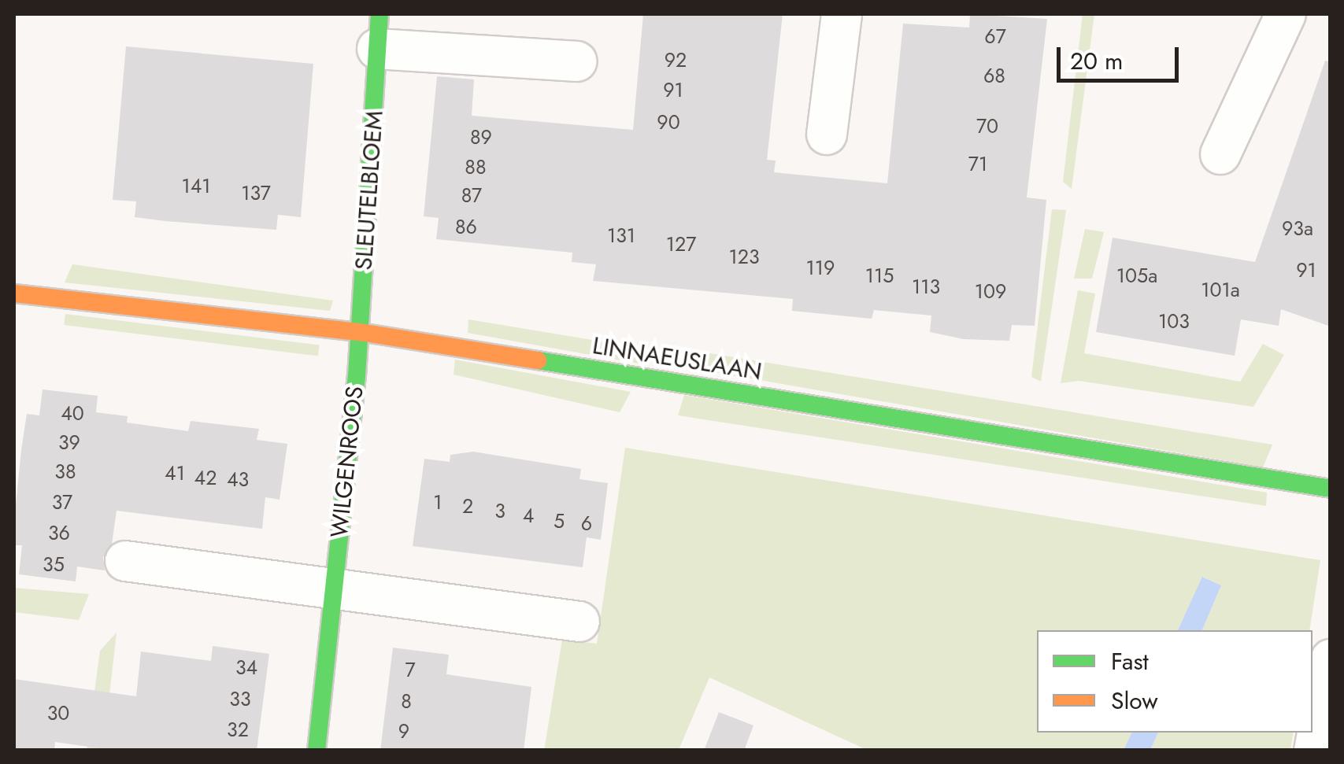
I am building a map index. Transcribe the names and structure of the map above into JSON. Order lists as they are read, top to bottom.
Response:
{
  "streets": {
    "street": ["SLEUTELBLOEM", "LINNAEUSLAAN", "WILGENROOS"]
  },
  "crossings": [
    ["SLEUTELBLOEM", "LINNAEUSLAAN"],
    ["SLEUTELBLOEM", "WILGENROOS"],
    ["LINNAEUSLAAN", "WILGENROOS"]
  ],
  "house_numbers": [
    "67",
    "92",
    "68",
    "91",
    "90",
    "70",
    "89",
    "71",
    "88",
    "141",
    "137",
    "87",
    "86",
    "93a",
    "131",
    "127",
    "123",
    "119",
    "91",
    "115",
    "105a",
    "113",
    "101a",
    "109",
    "103",
    "40",
    "39",
    "38",
    "41",
    "42",
    "43",
    "37",
    "1",
    "2",
    "3",
    "4",
    "5",
    "6",
    "36",
    "35",
    "34",
    "7",
    "33",
    "8",
    "30",
    "32",
    "9"
  ],
  "legend": ["Fast", "Slow"],
  "scale_bar": "20 m"
}
